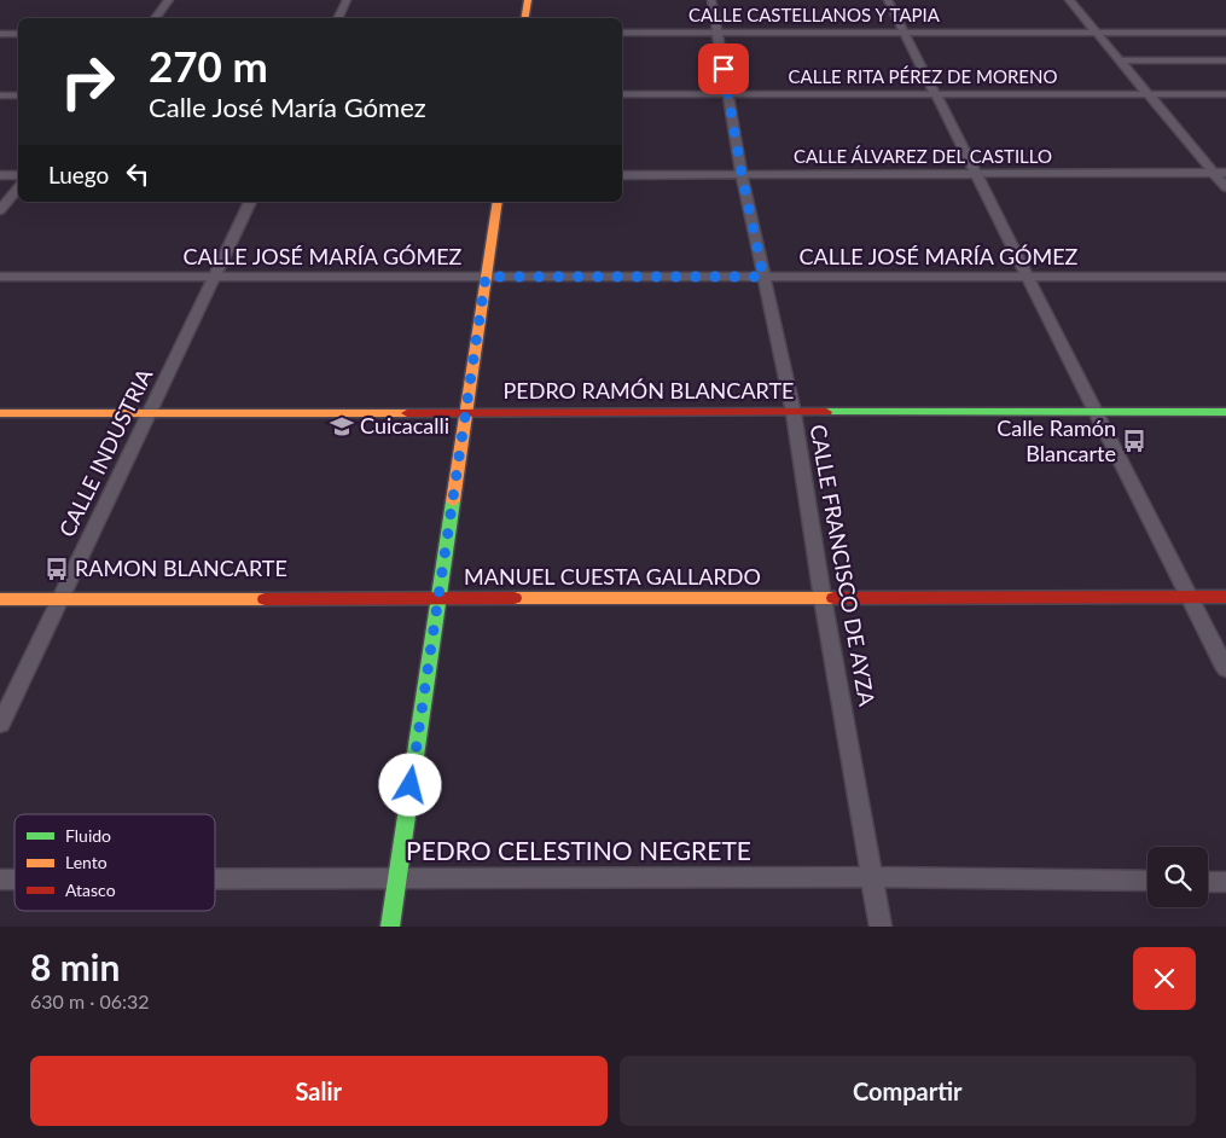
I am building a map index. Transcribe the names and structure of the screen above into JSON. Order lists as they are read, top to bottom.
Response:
{
  "streets": {
    "street": [
      "CALLE CASTELLANOS Y TAPIA",
      "CALLE RITA PÉREZ DE MORENO",
      "CALLE ÁLVAREZ DEL CASTILLO",
      "CALLE JOSÉ MARÍA GÓMEZ",
      "PEDRO RAMÓN BLANCARTE",
      "CALLE INDUSTRIA",
      "CALLE FRANCISCO DE AYZA",
      "MANUEL CUESTA GALLARDO",
      "PEDRO CELESTINO NEGRETE"
    ]
  },
  "crossings": [
    ["CALLE CASTELLANOS Y TAPIA", "CALLE FRANCISCO DE AYZA"],
    ["CALLE RITA PÉREZ DE MORENO", "CALLE FRANCISCO DE AYZA"],
    ["CALLE ÁLVAREZ DEL CASTILLO", "CALLE FRANCISCO DE AYZA"],
    ["CALLE JOSÉ MARÍA GÓMEZ", "CALLE INDUSTRIA"],
    ["CALLE JOSÉ MARÍA GÓMEZ", "CALLE FRANCISCO DE AYZA"],
    ["PEDRO RAMÓN BLANCARTE", "CALLE INDUSTRIA"],
    ["PEDRO RAMÓN BLANCARTE", "CALLE FRANCISCO DE AYZA"],
    ["CALLE INDUSTRIA", "MANUEL CUESTA GALLARDO"],
    ["CALLE FRANCISCO DE AYZA", "MANUEL CUESTA GALLARDO"],
    ["CALLE FRANCISCO DE AYZA", "PEDRO CELESTINO NEGRETE"]
  ],
  "places": {
    "school or university": ["Cuicacalli"],
    "bus stop": ["Calle Ramón Blancarte", "RAMON BLANCARTE"]
  },
  "legend": ["Fluido", "Lento", "Atasco"],
  "page": {
    "turn": ["270 m", "Calle José María Gómez"],
    "then": "Luego",
    "heading": ["8 min", "630 m · 06:32"],
    "buttons": ["Salir", "Compartir"]
  }
}
